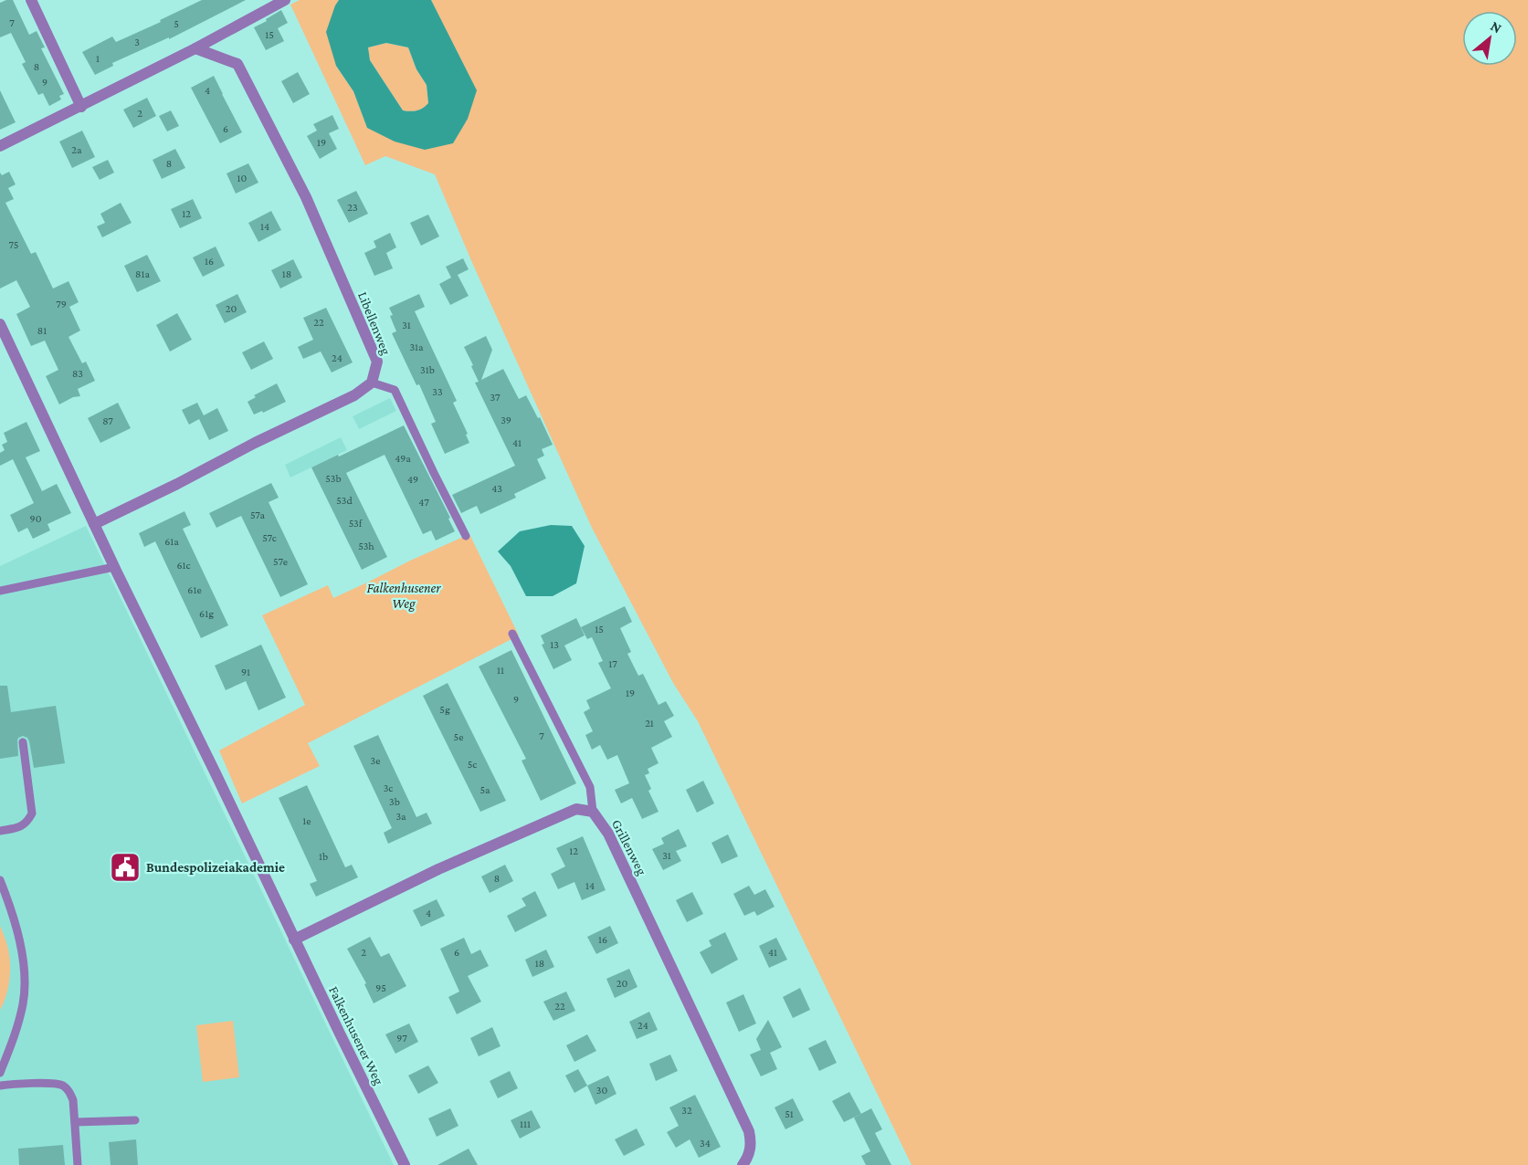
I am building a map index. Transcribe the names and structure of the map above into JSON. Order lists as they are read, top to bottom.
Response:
{
  "streets": {
    "street": ["Libellenweg", "Grillenweg", "Falkenhusener Weg"]
  },
  "crossings": [
    ["Grillenweg", "Falkenhusener Weg"]
  ],
  "parks": ["Falkenhusener Weg"],
  "places": {
    "public building": ["Bundespolizeiakademie"]
  },
  "house_numbers": [
    "7",
    "5",
    "15",
    "3",
    "1",
    "8",
    "9",
    "4",
    "2",
    "6",
    "19",
    "2a",
    "8",
    "10",
    "23",
    "12",
    "14",
    "75",
    "16",
    "81a",
    "18",
    "79",
    "20",
    "22",
    "31",
    "81",
    "31a",
    "24",
    "31b",
    "83",
    "33",
    "37",
    "39",
    "87",
    "41",
    "49a",
    "53b",
    "49",
    "43",
    "53d",
    "47",
    "57a",
    "90",
    "53f",
    "57c",
    "61a",
    "53h",
    "57e",
    "61c",
    "61e",
    "61g",
    "15",
    "13",
    "17",
    "11",
    "91",
    "19",
    "9",
    "5g",
    "21",
    "7",
    "5e",
    "3e",
    "5c",
    "3c",
    "5a",
    "3b",
    "3a",
    "1e",
    "12",
    "31",
    "1b",
    "8",
    "14",
    "4",
    "16",
    "2",
    "6",
    "41",
    "18",
    "20",
    "95",
    "22",
    "24",
    "97",
    "30",
    "32",
    "51",
    "111",
    "34"
  ],
  "north": "top right"
}
